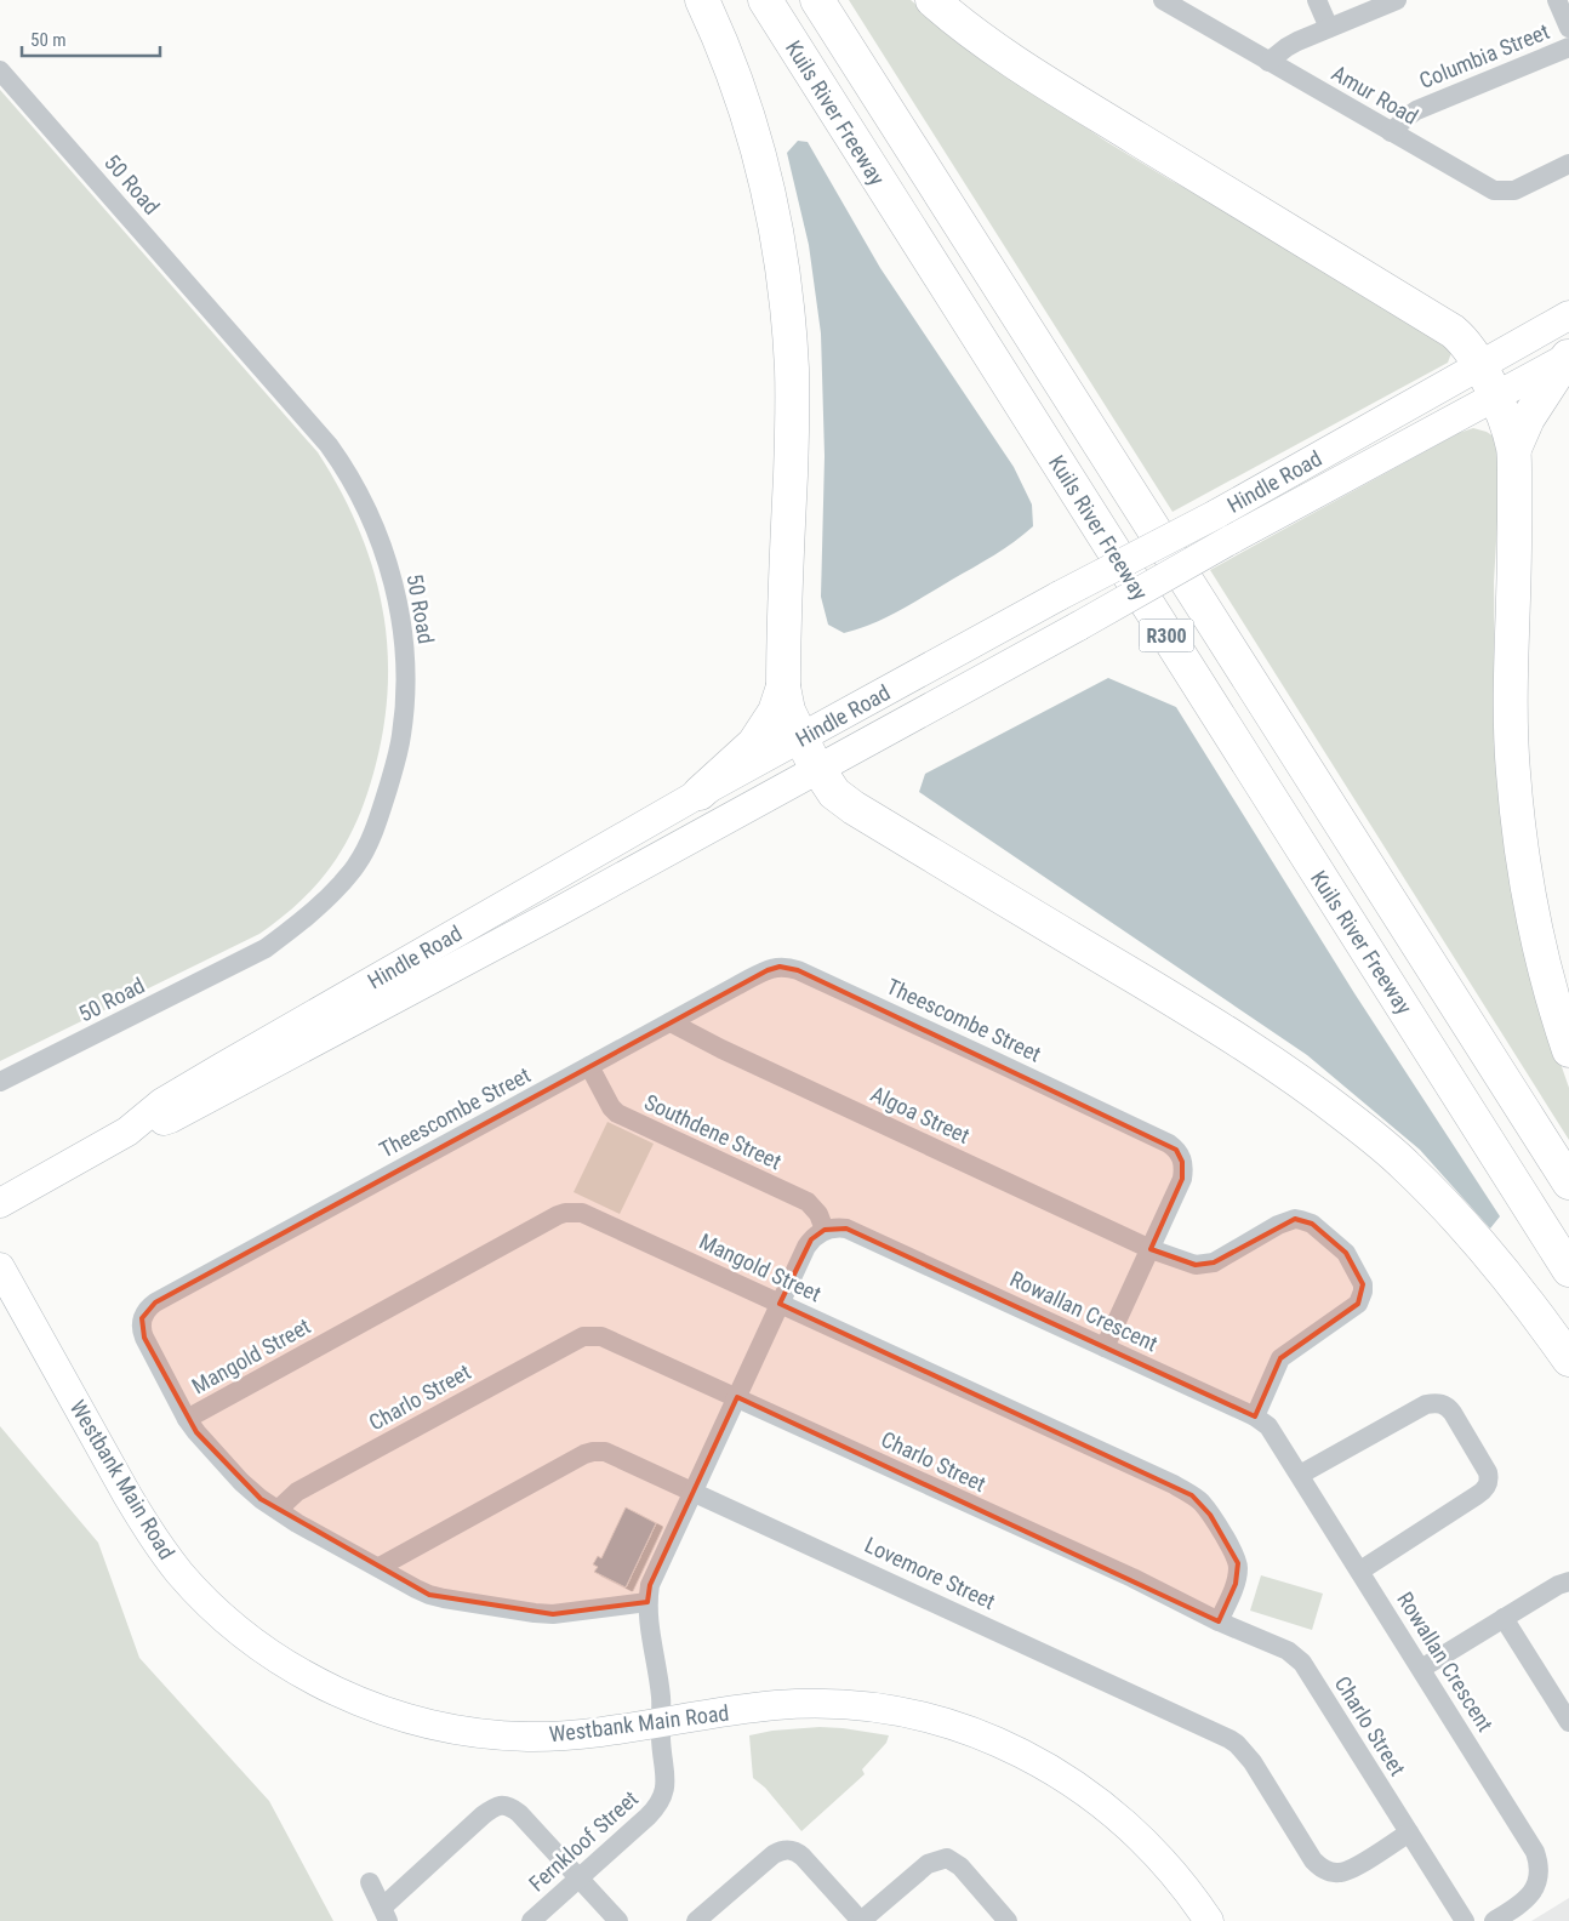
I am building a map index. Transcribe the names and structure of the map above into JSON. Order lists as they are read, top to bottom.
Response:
{
  "streets": {
    "highway": ["Kuils River Freeway", "R300"],
    "main road": ["Hindle Road", "Westbank Main Road"],
    "street": [
      "Columbia Street",
      "Amur Road",
      "50 Road",
      "Theescombe Street",
      "Algoa Street",
      "Southdene Street",
      "Mangold Street",
      "Rowallan Crescent",
      "Charlo Street",
      "Lovemore Street",
      "Fernkloof Street"
    ]
  },
  "crossings": [
    ["Columbia Street", "Amur Road"],
    ["Theescombe Street", "Algoa Street"],
    ["Theescombe Street", "Southdene Street"],
    ["Theescombe Street", "Mangold Street"],
    ["Theescombe Street", "Rowallan Crescent"],
    ["Theescombe Street", "Charlo Street"],
    ["Theescombe Street", "Lovemore Street"],
    ["Algoa Street", "Rowallan Crescent"],
    ["Southdene Street", "Rowallan Crescent"],
    ["Mangold Street", "Charlo Street"],
    ["Charlo Street", "Lovemore Street"],
    ["Westbank Main Road", "Fernkloof Street"]
  ],
  "scale_bar": "50 m"
}
